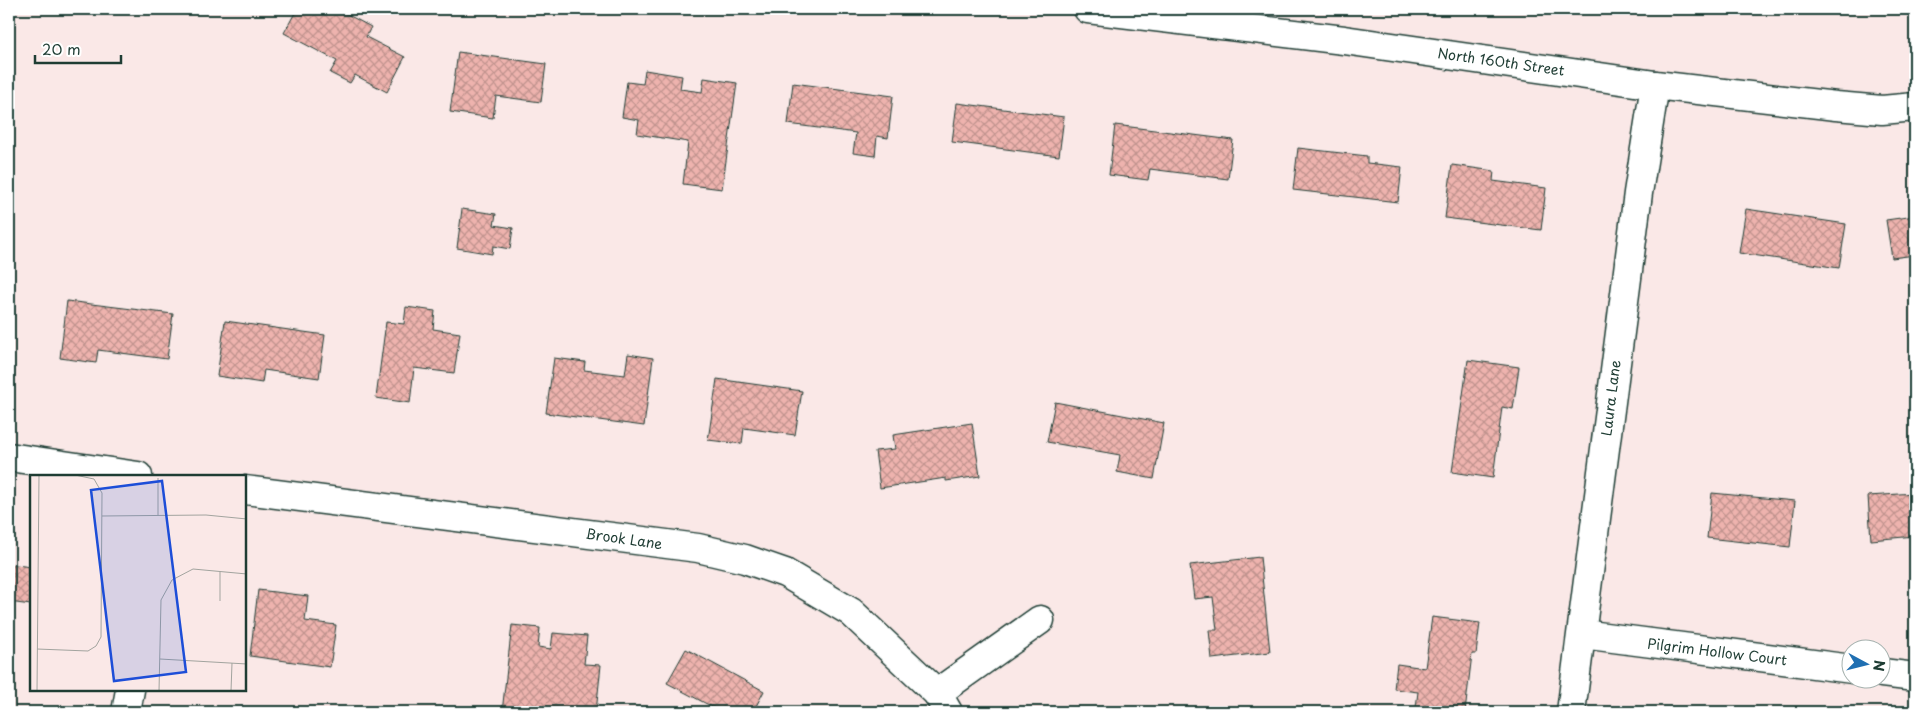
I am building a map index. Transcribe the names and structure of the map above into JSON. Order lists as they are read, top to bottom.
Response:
{
  "streets": {
    "street": [
      "North 160th Street",
      "Laura Lane",
      "Brook Lane",
      "Pilgrim Hollow Court"
    ]
  },
  "crossings": [
    ["North 160th Street", "Laura Lane"],
    ["Laura Lane", "Pilgrim Hollow Court"]
  ],
  "scale_bar": "20 m",
  "north": "right"
}
